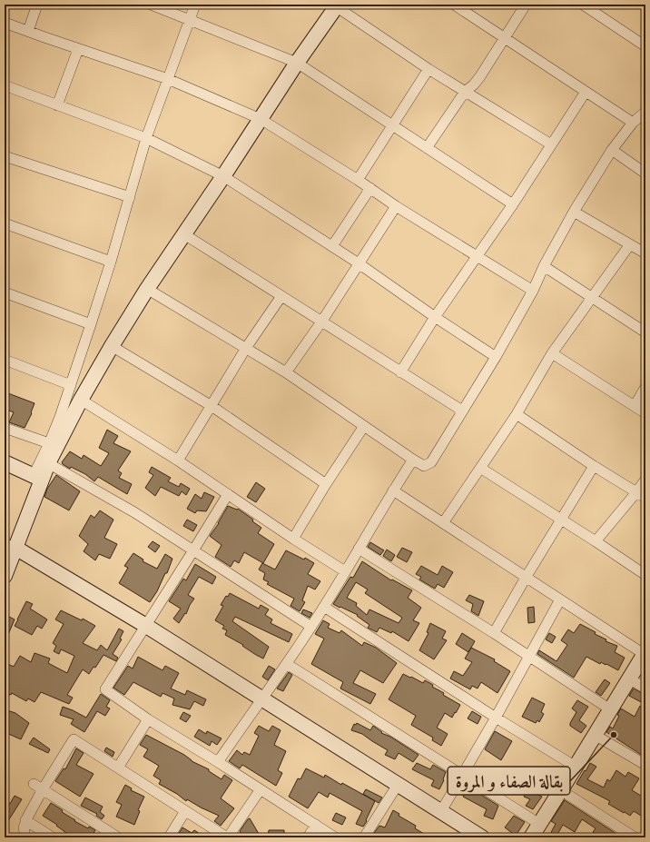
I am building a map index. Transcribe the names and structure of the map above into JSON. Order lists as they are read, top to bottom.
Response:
{
  "places": ["بقالة الصفاء و المروة"]
}
